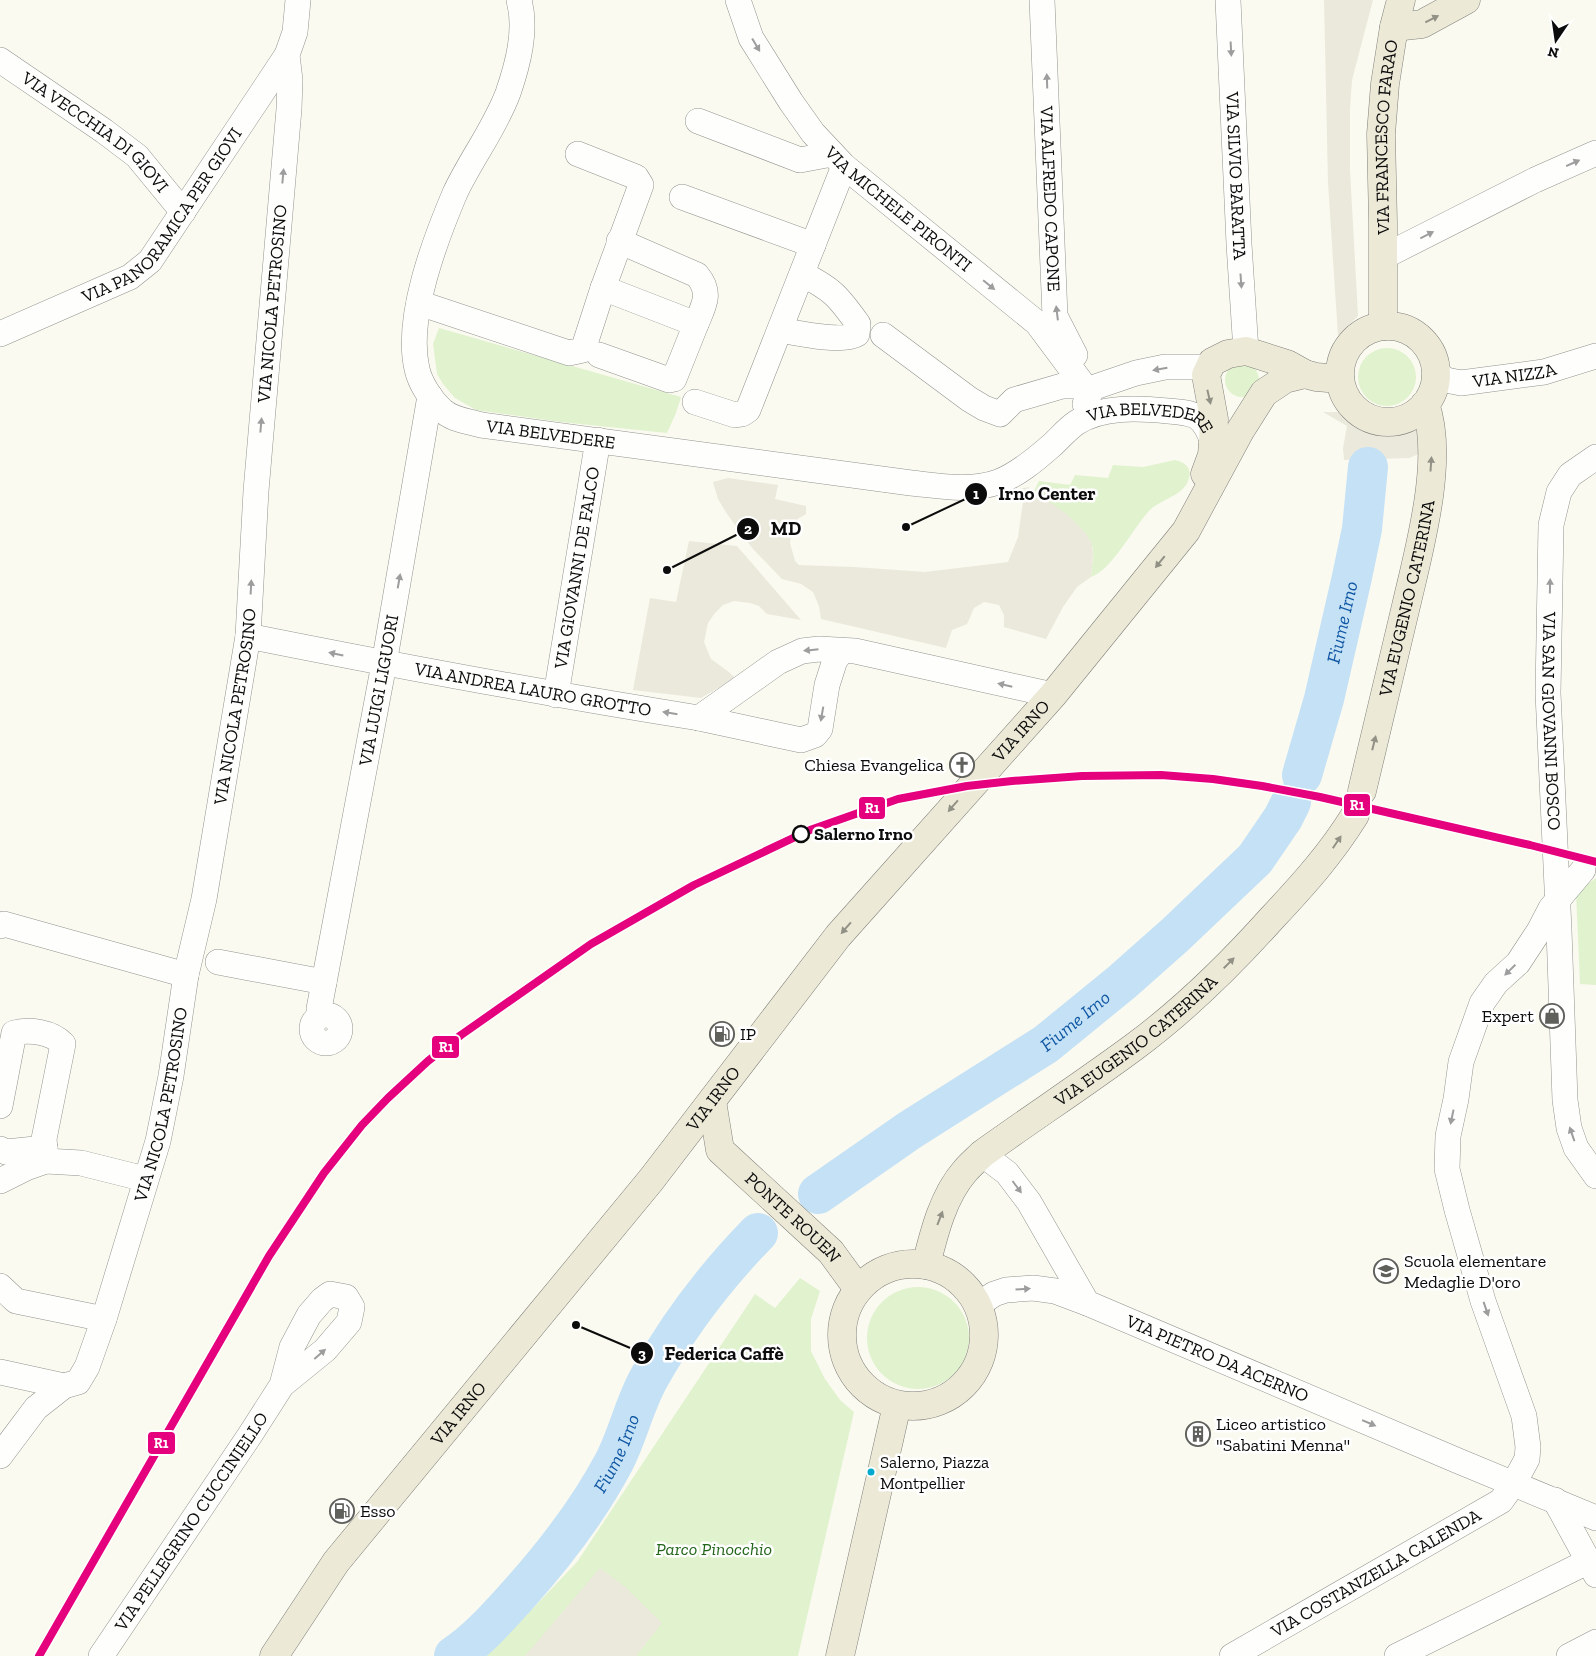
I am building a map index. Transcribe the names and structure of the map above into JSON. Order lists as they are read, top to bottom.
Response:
{
  "streets": {
    "main road": [
      "VIA FRANCESCO FARAO",
      "VIA EUGENIO CATERINA",
      "VIA IRNO",
      "PONTE ROUEN"
    ],
    "street": [
      "VIA VECCHIA DI GIOVI",
      "VIA SILVIO BARATTA",
      "VIA ALFREDO CAPONE",
      "VIA MICHELE PIRONTI",
      "VIA PANORAMICA PER GIOVI",
      "VIA NICOLA PETROSINO",
      "VIA NIZZA",
      "VIA BELVEDERE",
      "VIA GIOVANNI DE FALCO",
      "VIA LUIGI LIGUORI",
      "VIA ANDREA LAURO GROTTO",
      "VIA SAN GIOVANNI BOSCO",
      "VIA PIETRO DA ACERNO",
      "VIA PELLEGRINO CUCCINIELLO",
      "VIA COSTANZELLA CALENDA"
    ]
  },
  "crossings": [
    ["VIA VECCHIA DI GIOVI", "VIA PANORAMICA PER GIOVI"],
    ["VIA FRANCESCO FARAO", "VIA NIZZA"],
    ["VIA FRANCESCO FARAO", "VIA EUGENIO CATERINA"],
    ["VIA ALFREDO CAPONE", "VIA MICHELE PIRONTI"],
    ["VIA ALFREDO CAPONE", "VIA BELVEDERE"],
    ["VIA MICHELE PIRONTI", "VIA BELVEDERE"],
    ["VIA PANORAMICA PER GIOVI", "VIA NICOLA PETROSINO"],
    ["VIA NICOLA PETROSINO", "VIA ANDREA LAURO GROTTO"],
    ["VIA NIZZA", "VIA EUGENIO CATERINA"],
    ["VIA BELVEDERE", "VIA GIOVANNI DE FALCO"],
    ["VIA BELVEDERE", "VIA LUIGI LIGUORI"],
    ["VIA BELVEDERE", "VIA IRNO"],
    ["VIA GIOVANNI DE FALCO", "VIA ANDREA LAURO GROTTO"],
    ["VIA EUGENIO CATERINA", "PONTE ROUEN"],
    ["VIA EUGENIO CATERINA", "VIA PIETRO DA ACERNO"],
    ["VIA LUIGI LIGUORI", "VIA ANDREA LAURO GROTTO"],
    ["VIA SAN GIOVANNI BOSCO", "VIA COSTANZELLA CALENDA"],
    ["PONTE ROUEN", "VIA PIETRO DA ACERNO"],
    ["VIA PIETRO DA ACERNO", "VIA COSTANZELLA CALENDA"]
  ],
  "one_way": [
    "VIA SILVIO BARATTA",
    "VIA ALFREDO CAPONE",
    "VIA MICHELE PIRONTI",
    "VIA NICOLA PETROSINO",
    "VIA EUGENIO CATERINA",
    "VIA LUIGI LIGUORI",
    "VIA ANDREA LAURO GROTTO",
    "VIA SAN GIOVANNI BOSCO",
    "VIA IRNO",
    "VIA PIETRO DA ACERNO",
    "VIA COSTANZELLA CALENDA"
  ],
  "water": ["Fiume Irno"],
  "parks": ["Parco Pinocchio"],
  "places": {
    "other": [
      "Irno Center",
      "MD",
      "Salerno Irno",
      "Federica Caffè",
      "Salerno, Piazza Montpellier"
    ],
    "church": ["Chiesa Evangelica"],
    "shop": ["Expert"],
    "fuel station": ["IP", "Esso"],
    "school or university": ["Scuola elementare Medaglie D'oro"],
    "building": ["Liceo artistico \"Sabatini Menna\""]
  },
  "lines": ["transit line R1"],
  "north": "bottom"
}
